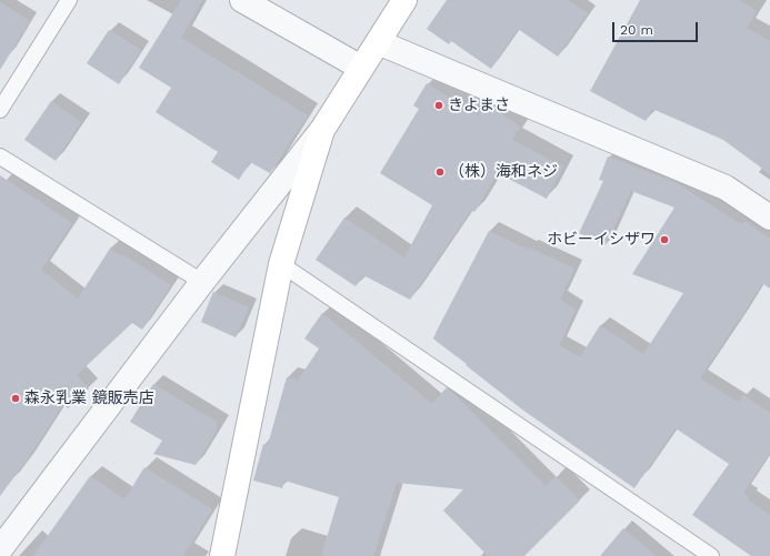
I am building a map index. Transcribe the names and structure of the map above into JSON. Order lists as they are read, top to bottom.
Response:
{
  "places": [
    "きよまさ",
    "（株）海和ネジ",
    "ホビーイシザワ",
    "森永乳業 鏡販売店"
  ],
  "scale_bar": "20 m"
}
